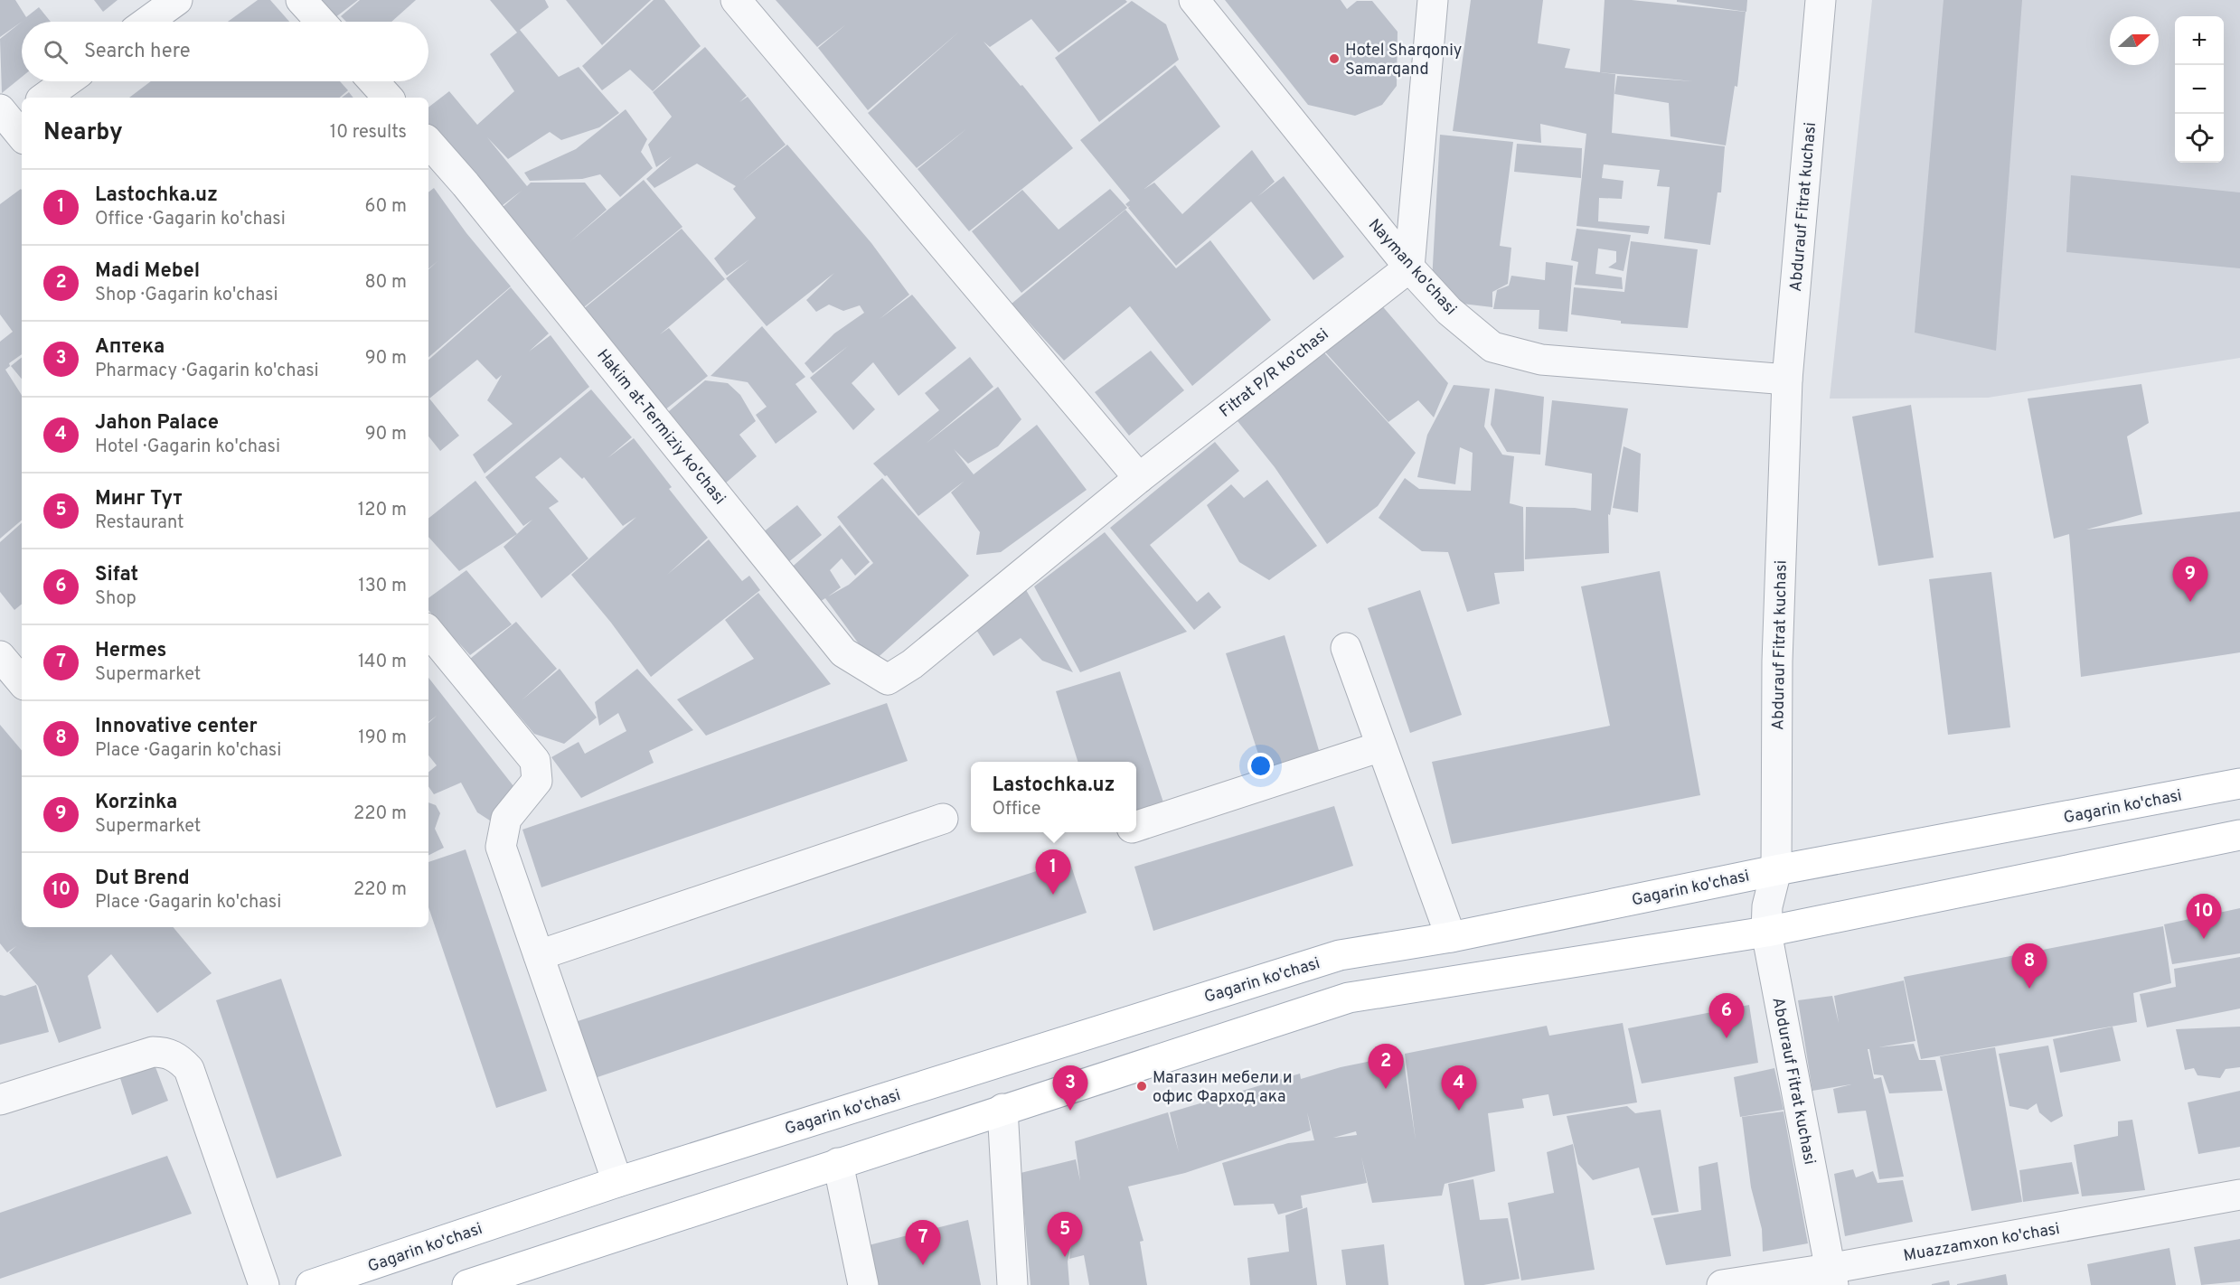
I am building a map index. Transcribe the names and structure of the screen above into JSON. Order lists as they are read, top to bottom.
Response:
{
  "streets": {
    "main road": ["Gagarin ko'chasi"],
    "street": [
      "Abdurauf Fitrat kuchasi",
      "Nayman ko'chasi",
      "Fitrat P/R ko'chasi",
      "Hakim at-Termiziy ko'chasi",
      "Muazzamxon ko'chasi"
    ]
  },
  "crossings": [
    ["Abdurauf Fitrat kuchasi", "Nayman ko'chasi"],
    ["Abdurauf Fitrat kuchasi", "Gagarin ko'chasi"],
    ["Abdurauf Fitrat kuchasi", "Muazzamxon ko'chasi"],
    ["Nayman ko'chasi", "Fitrat P/R ko'chasi"],
    ["Fitrat P/R ko'chasi", "Hakim at-Termiziy ko'chasi"]
  ],
  "places": ["Hotel Sharqoniy Samarqand", "Магазин мебели и офис Фарход ака"],
  "north": "right",
  "page": {
    "map_buttons": ["+", "−"],
    "search": "Search here",
    "heading": ["Nearby", "10 results"],
    "list": [
      {
        "mark": "1",
        "name": "Lastochka.uz",
        "note": "Office · Gagarin ko'chasi",
        "value": "60 m"
      },
      {
        "mark": "2",
        "name": "Madi Mebel",
        "note": "Shop · Gagarin ko'chasi",
        "value": "80 m"
      },
      {
        "mark": "3",
        "name": "Аптека",
        "note": "Pharmacy · Gagarin ko'chasi",
        "value": "90 m"
      },
      {
        "mark": "4",
        "name": "Jahon Palace",
        "note": "Hotel · Gagarin ko'chasi",
        "value": "90 m"
      },
      {
        "mark": "5",
        "name": "Минг Тут",
        "note": "Restaurant",
        "value": "120 m"
      },
      {
        "mark": "6",
        "name": "Sifat",
        "note": "Shop",
        "value": "130 m"
      },
      {
        "mark": "7",
        "name": "Hermes",
        "note": "Supermarket",
        "value": "140 m"
      },
      {
        "mark": "8",
        "name": "Innovative center",
        "note": "Place · Gagarin ko'chasi",
        "value": "190 m"
      },
      {
        "mark": "9",
        "name": "Korzinka",
        "note": "Supermarket",
        "value": "220 m"
      },
      {
        "mark": "10",
        "name": "Dut Brend",
        "note": "Place · Gagarin ko'chasi",
        "value": "220 m"
      }
    ],
    "pins": [
      "9",
      "1",
      "10",
      "8",
      "6",
      "2",
      "3",
      "4",
      "5",
      "7"
    ],
    "popup": ["Lastochka.uz", "Office"]
  }
}
